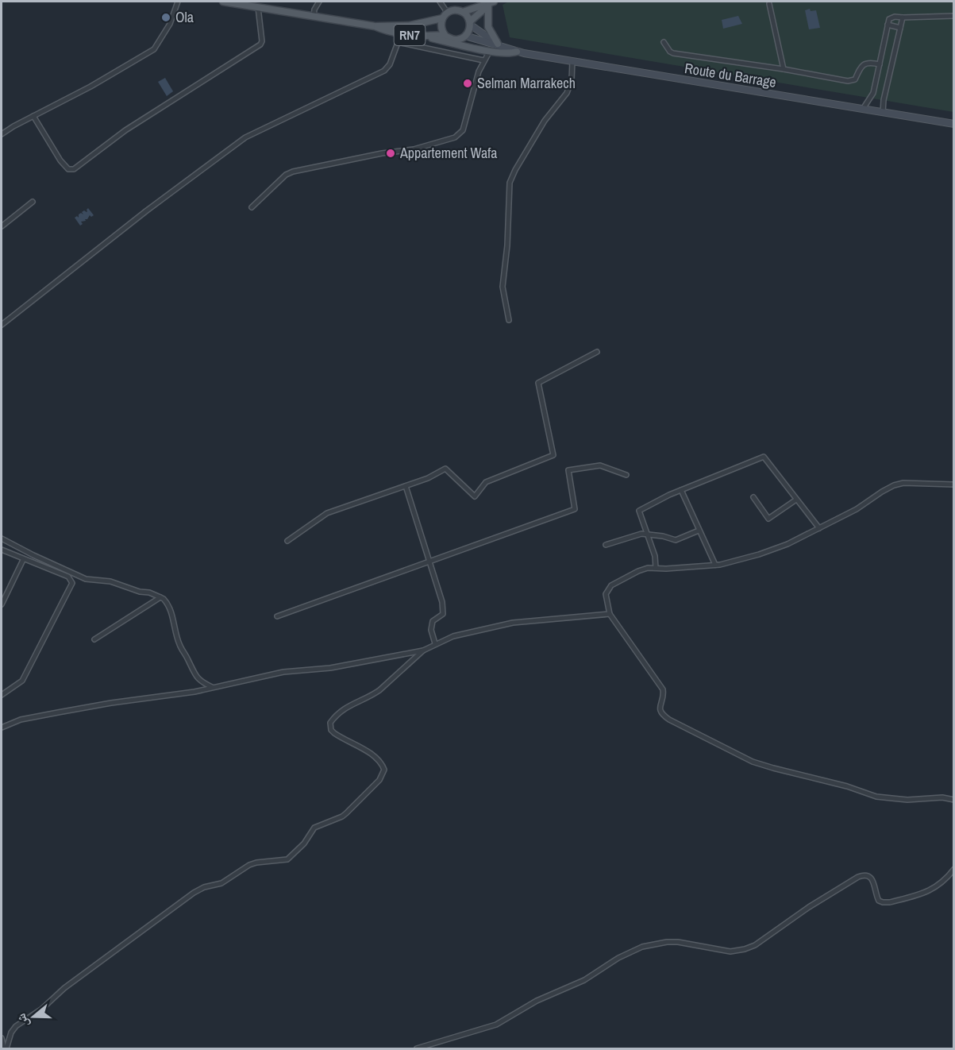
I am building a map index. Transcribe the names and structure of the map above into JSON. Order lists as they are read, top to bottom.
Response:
{
  "streets": {
    "main road": ["RN7", "Route du Barrage"]
  },
  "crossings": [
    ["RN7", "Route du Barrage"]
  ],
  "places": ["Ola", "Selman Marrakech", "Appartement Wafa"],
  "north": "left"
}
